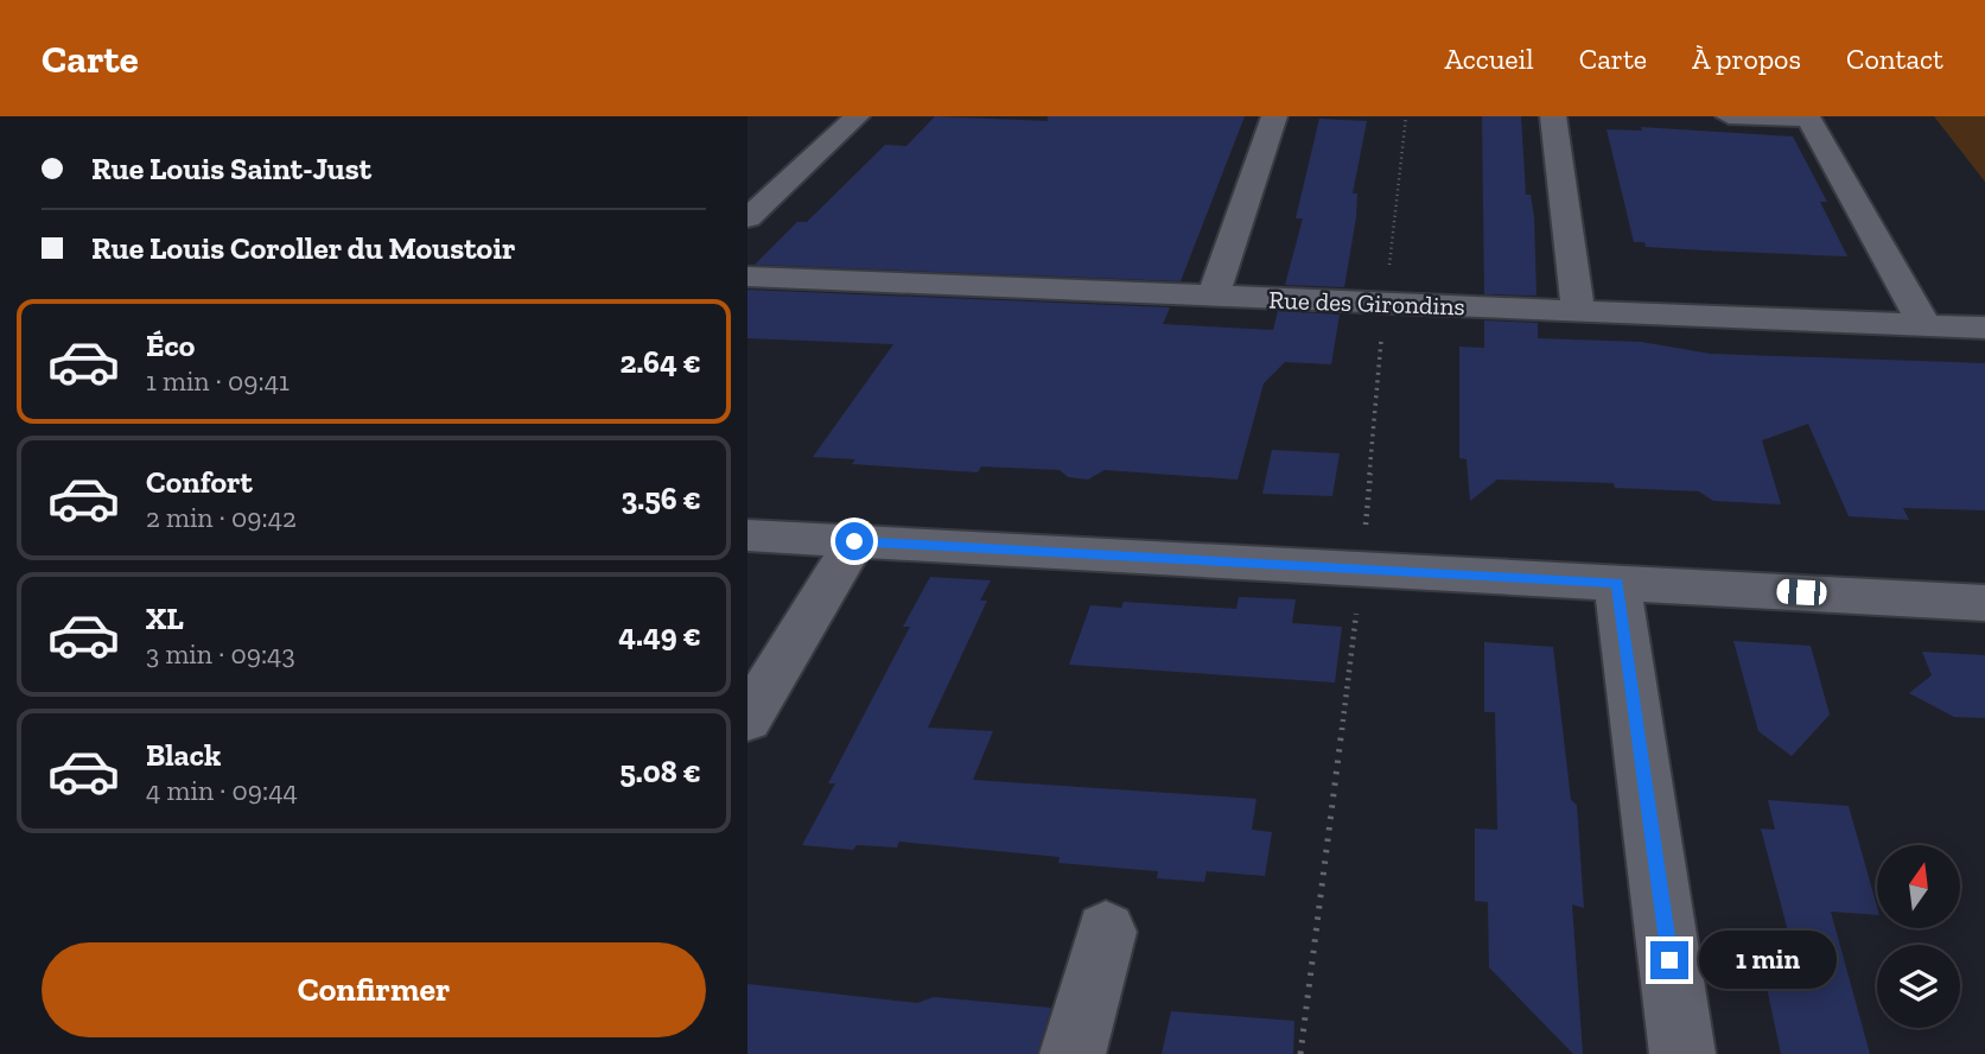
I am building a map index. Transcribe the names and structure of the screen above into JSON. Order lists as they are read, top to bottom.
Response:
{
  "streets": {
    "street": ["Rue des Girondins"]
  },
  "north": "top",
  "page": {
    "header": "Carte",
    "nav": [
      "Accueil",
      "Carte",
      "À propos",
      "Contact"
    ],
    "banner": ["Rue Louis Saint-Just", "Rue Louis Coroller du Moustoir"],
    "list": [
      {
        "name": "Éco",
        "note": "1 min · 09:41",
        "value": "2.64 €"
      },
      {
        "name": "Confort",
        "note": "2 min · 09:42",
        "value": "3.56 €"
      },
      {
        "name": "XL",
        "note": "3 min · 09:43",
        "value": "4.49 €"
      },
      {
        "name": "Black",
        "note": "4 min · 09:44",
        "value": "5.08 €"
      }
    ],
    "buttons": "Confirmer",
    "bubble": "1 min"
  }
}
